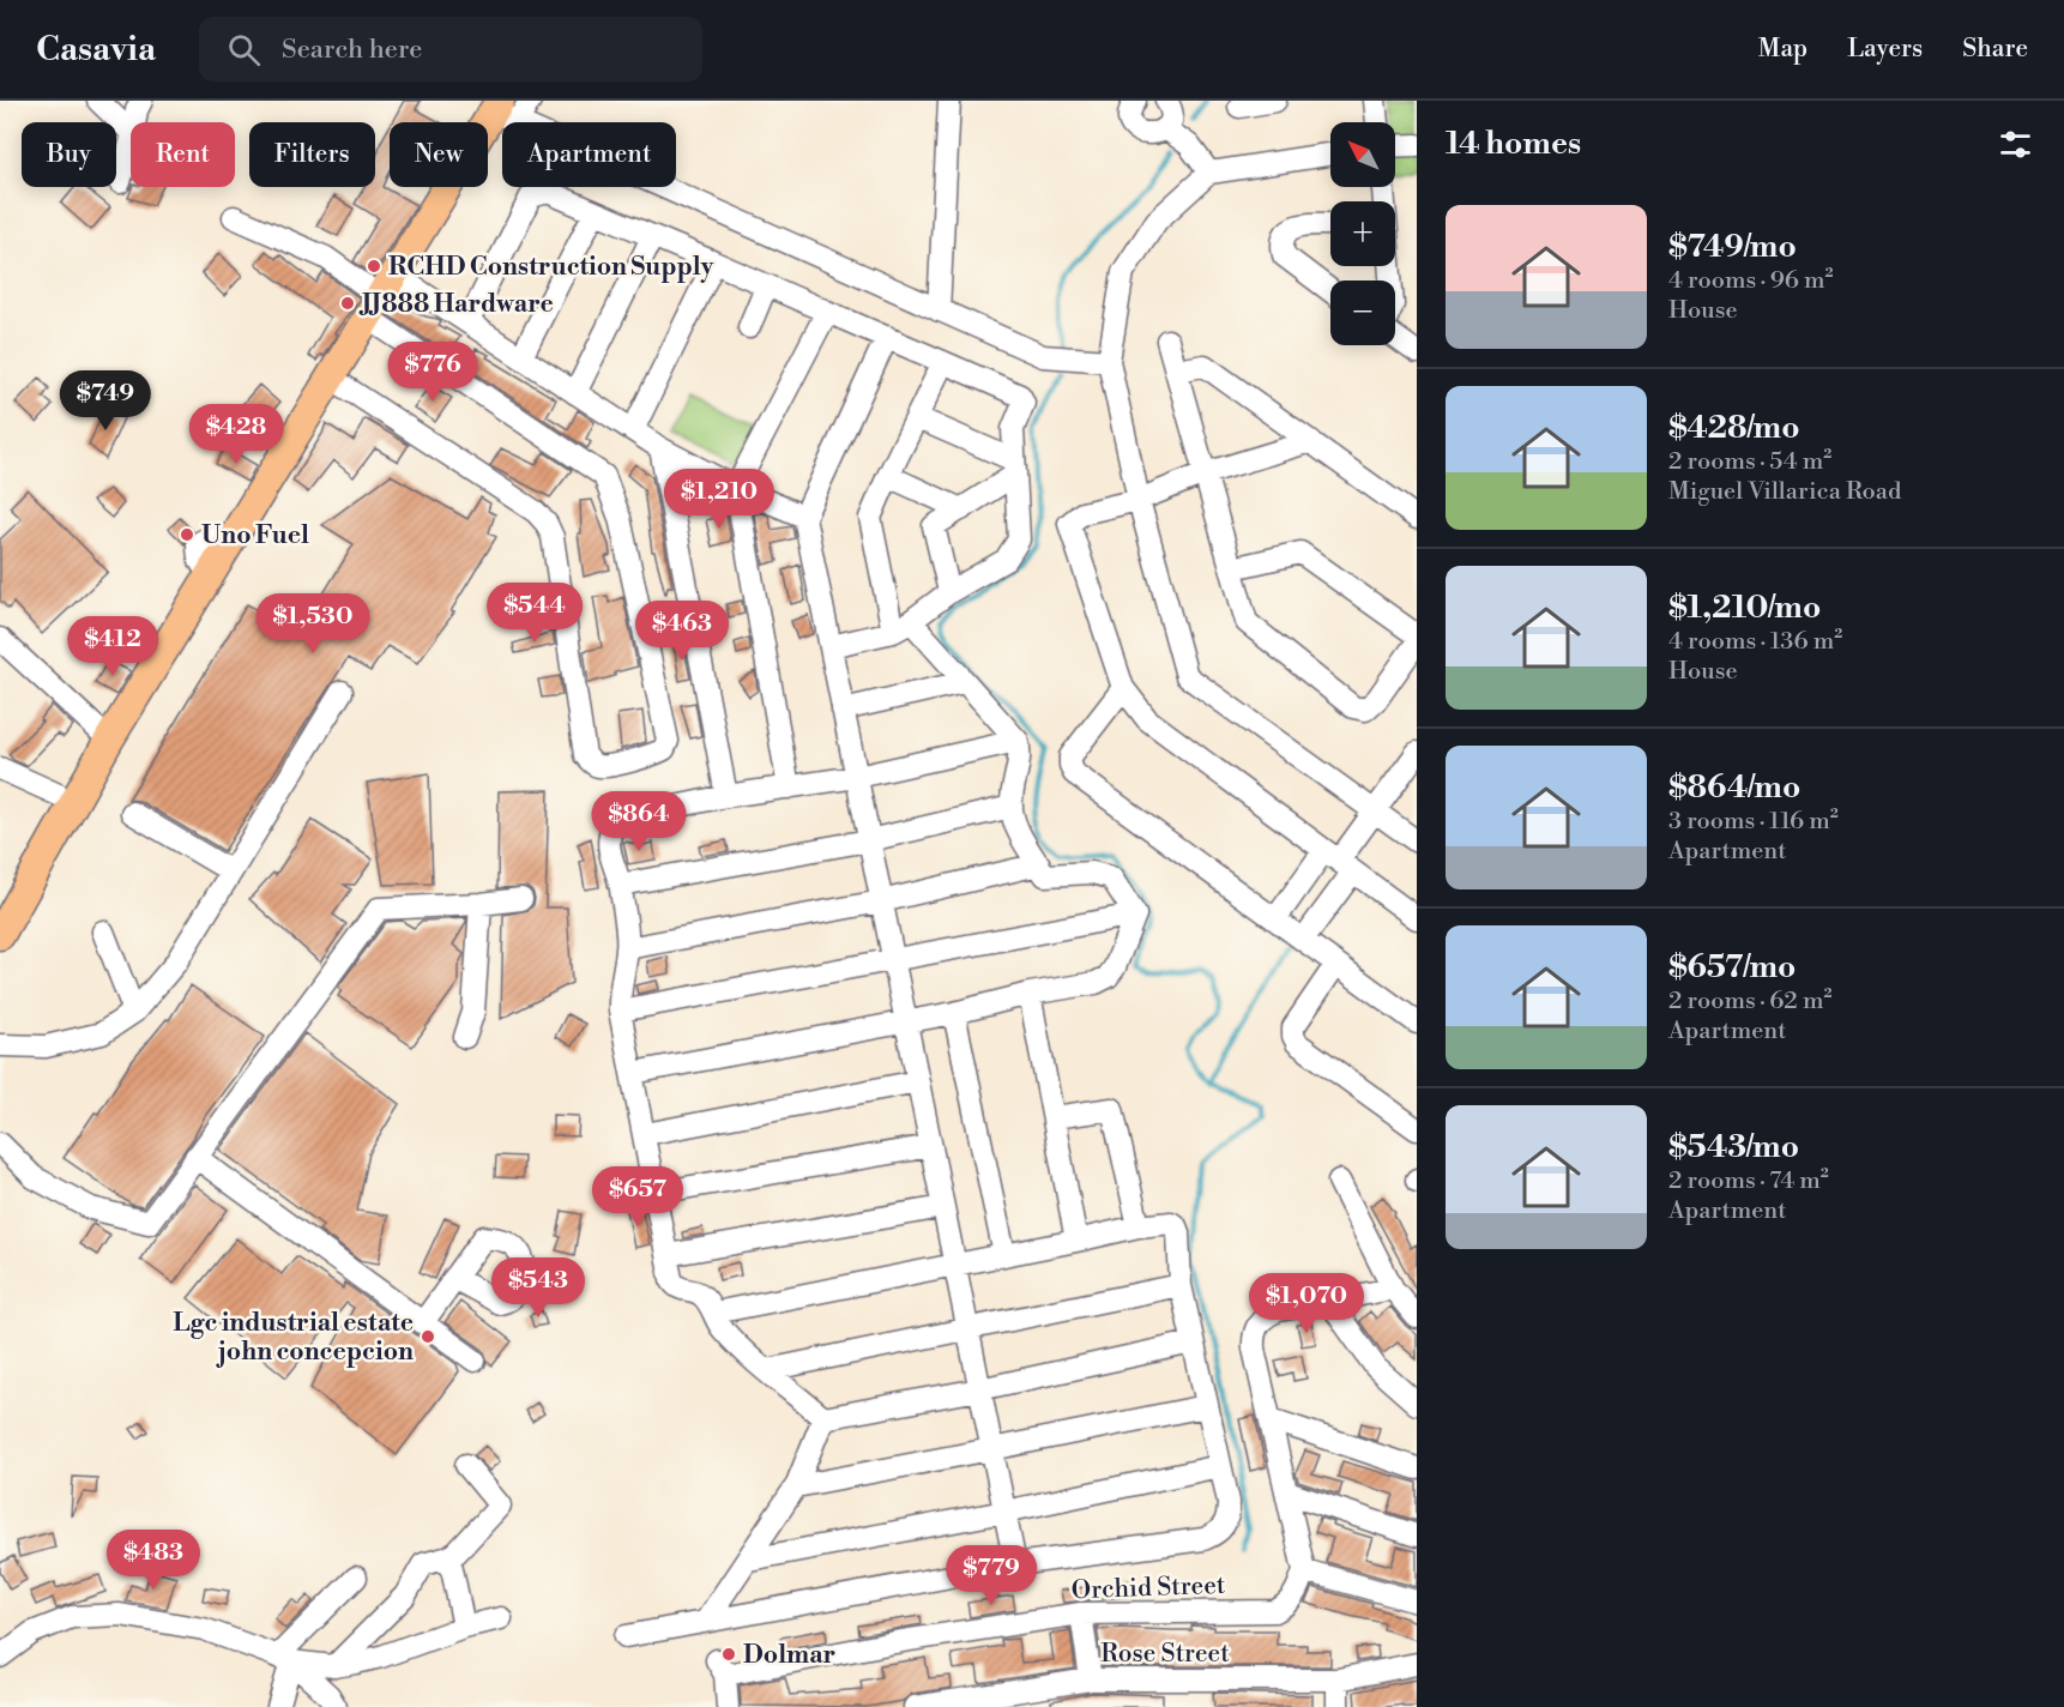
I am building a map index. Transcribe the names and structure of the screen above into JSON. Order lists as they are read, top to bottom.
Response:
{
  "streets": {
    "street": ["Orchid Street", "Rose Street"]
  },
  "places": [
    "RCHD Construction Supply",
    "JJ888 Hardware",
    "Uno Fuel",
    "Lgc industrial estate john concepcion",
    "Dolmar"
  ],
  "north": "top left",
  "page": {
    "header": "Casavia",
    "search": "Search here",
    "nav": ["Map", "Layers", "Share"],
    "heading": "14 homes",
    "map_buttons": ["+", "−"],
    "chip": [
      "Buy",
      "Rent",
      "Filters",
      "New",
      "Apartment"
    ],
    "list": [
      {
        "name": "$749/mo",
        "note": "4 rooms · 96 m² · House"
      },
      {
        "name": "$428/mo",
        "note": "2 rooms · 54 m² · Miguel Villarica Road"
      },
      {
        "name": "$1,210/mo",
        "note": "4 rooms · 136 m² · House"
      },
      {
        "name": "$864/mo",
        "note": "3 rooms · 116 m² · Apartment"
      },
      {
        "name": "$657/mo",
        "note": "2 rooms · 62 m² · Apartment"
      },
      {
        "name": "$543/mo",
        "note": "2 rooms · 74 m² · Apartment"
      }
    ],
    "price": [
      "$776",
      "$749",
      "$428",
      "$1,210",
      "$544",
      "$1,530",
      "$463",
      "$412",
      "$864",
      "$657",
      "$543",
      "$1,070",
      "$483",
      "$779"
    ]
  }
}
